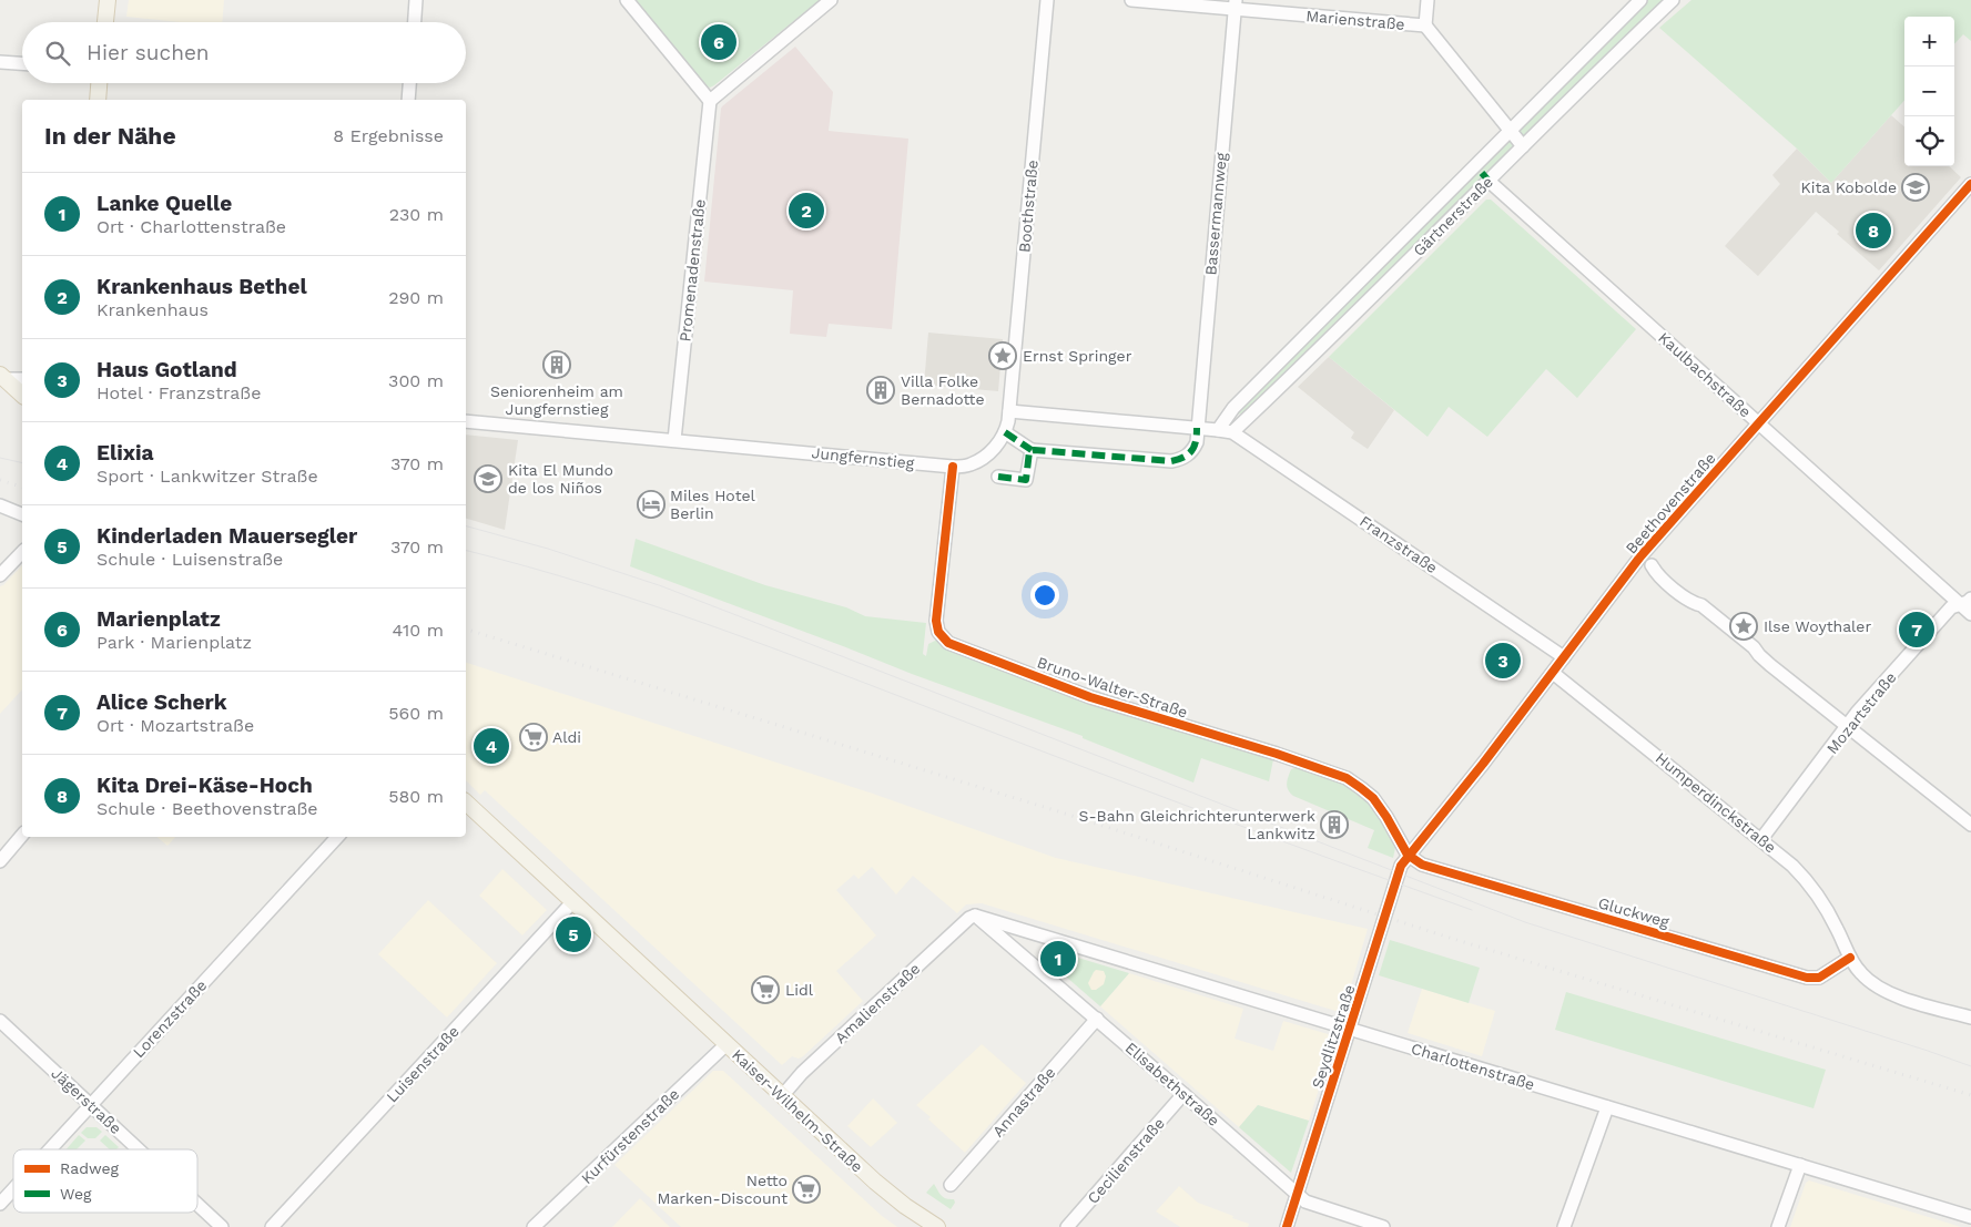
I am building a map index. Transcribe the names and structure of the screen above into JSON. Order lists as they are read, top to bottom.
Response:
{
  "streets": {
    "main road": ["Kaiser-Wilhelm-Straße"],
    "street": [
      "Marienstraße",
      "Boothstraße",
      "Bassermannweg",
      "Gärtnerstraße",
      "Promenadenstraße",
      "Kaulbachstraße",
      "Jungfernstieg",
      "Beethovenstraße",
      "Franzstraße",
      "Bruno-Walter-Straße",
      "Mozartstraße",
      "Humperdinckstraße",
      "Gluckweg",
      "Amalienstraße",
      "Lorenzstraße",
      "Seydlitzstraße",
      "Luisenstraße",
      "Charlottenstraße",
      "Elisabethstraße",
      "Jägerstraße",
      "Annastraße",
      "Kurfürstenstraße",
      "Cecilienstraße"
    ]
  },
  "crossings": [
    ["Marienstraße", "Bassermannweg"],
    ["Marienstraße", "Gärtnerstraße"],
    ["Boothstraße", "Jungfernstieg"],
    ["Gärtnerstraße", "Kaulbachstraße"],
    ["Gärtnerstraße", "Franzstraße"],
    ["Promenadenstraße", "Jungfernstieg"],
    ["Kaulbachstraße", "Beethovenstraße"],
    ["Kaulbachstraße", "Mozartstraße"],
    ["Jungfernstieg", "Bruno-Walter-Straße"],
    ["Beethovenstraße", "Franzstraße"],
    ["Beethovenstraße", "Bruno-Walter-Straße"],
    ["Beethovenstraße", "Humperdinckstraße"],
    ["Beethovenstraße", "Gluckweg"],
    ["Beethovenstraße", "Seydlitzstraße"],
    ["Bruno-Walter-Straße", "Gluckweg"],
    ["Bruno-Walter-Straße", "Seydlitzstraße"],
    ["Mozartstraße", "Humperdinckstraße"],
    ["Humperdinckstraße", "Gluckweg"],
    ["Gluckweg", "Seydlitzstraße"],
    ["Amalienstraße", "Charlottenstraße"],
    ["Amalienstraße", "Elisabethstraße"],
    ["Amalienstraße", "Kaiser-Wilhelm-Straße"],
    ["Lorenzstraße", "Jägerstraße"],
    ["Seydlitzstraße", "Charlottenstraße"],
    ["Seydlitzstraße", "Elisabethstraße"],
    ["Luisenstraße", "Kaiser-Wilhelm-Straße"],
    ["Charlottenstraße", "Elisabethstraße"],
    ["Elisabethstraße", "Annastraße"],
    ["Elisabethstraße", "Cecilienstraße"],
    ["Kaiser-Wilhelm-Straße", "Kurfürstenstraße"]
  ],
  "places": {
    "school or university": ["Kita Kobolde", "Kita El Mundo de los Niños"],
    "place": ["Ernst Springer", "Ilse Woythaler"],
    "building": ["Seniorenheim am Jungfernstieg", "Villa Folke Bernadotte", "S-Bahn Gleichrichterunterwerk Lankwitz"],
    "hotel": ["Miles Hotel Berlin"],
    "supermarket": ["Aldi", "Lidl", "Netto Marken-Discount"]
  },
  "legend": ["Radweg", "Weg"],
  "page": {
    "map_buttons": ["+", "−"],
    "pins": [
      "6",
      "2",
      "8",
      "7",
      "3",
      "4",
      "5",
      "1"
    ],
    "search": "Hier suchen",
    "heading": ["In der Nähe", "8 Ergebnisse"],
    "list": [
      {
        "mark": "1",
        "name": "Lanke Quelle",
        "note": "Ort · Charlottenstraße",
        "value": "230 m"
      },
      {
        "mark": "2",
        "name": "Krankenhaus Bethel",
        "note": "Krankenhaus",
        "value": "290 m"
      },
      {
        "mark": "3",
        "name": "Haus Gotland",
        "note": "Hotel · Franzstraße",
        "value": "300 m"
      },
      {
        "mark": "4",
        "name": "Elixia",
        "note": "Sport · Lankwitzer Straße",
        "value": "370 m"
      },
      {
        "mark": "5",
        "name": "Kinderladen Mauersegler",
        "note": "Schule · Luisenstraße",
        "value": "370 m"
      },
      {
        "mark": "6",
        "name": "Marienplatz",
        "note": "Park · Marienplatz",
        "value": "410 m"
      },
      {
        "mark": "7",
        "name": "Alice Scherk",
        "note": "Ort · Mozartstraße",
        "value": "560 m"
      },
      {
        "mark": "8",
        "name": "Kita Drei-Käse-Hoch",
        "note": "Schule · Beethovenstraße",
        "value": "580 m"
      }
    ]
  }
}
